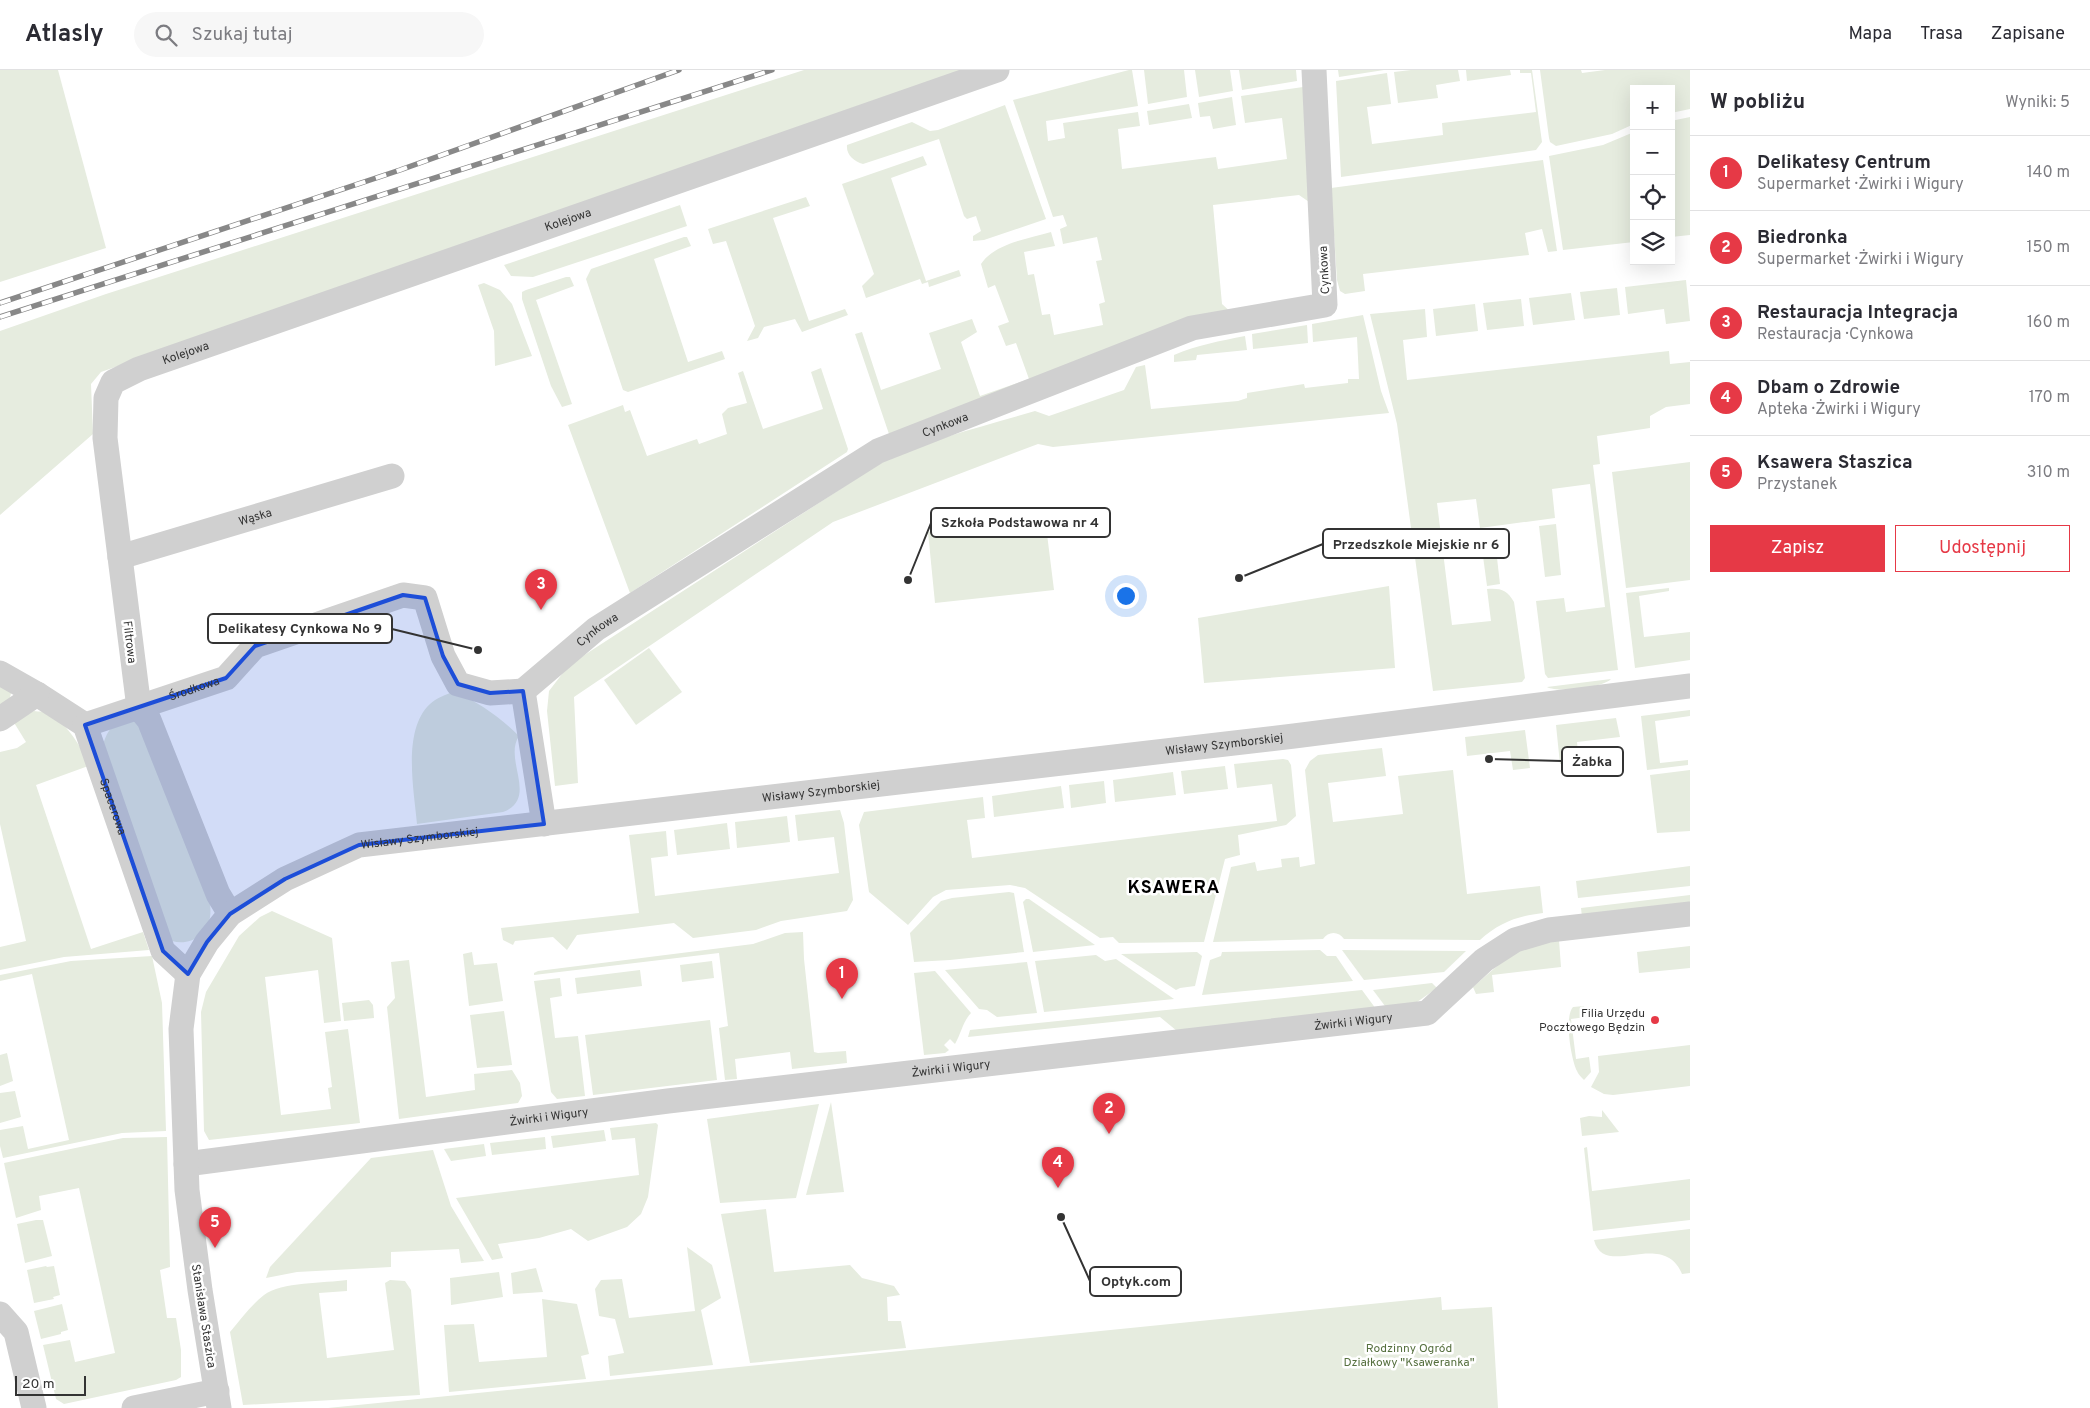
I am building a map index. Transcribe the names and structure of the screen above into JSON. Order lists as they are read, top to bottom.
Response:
{
  "streets": {
    "street": [
      "Kolejowa",
      "Cynkowa",
      "Wąska",
      "Filtrowa",
      "Środkowa",
      "Wisławy Szymborskiej",
      "Spacerowa",
      "Żwirki i Wigury",
      "Stanisława Staszica"
    ]
  },
  "crossings": [
    ["Kolejowa", "Filtrowa"],
    ["Cynkowa", "Środkowa"],
    ["Wąska", "Filtrowa"],
    ["Filtrowa", "Środkowa"],
    ["Filtrowa", "Wisławy Szymborskiej"],
    ["Środkowa", "Spacerowa"],
    ["Wisławy Szymborskiej", "Spacerowa"],
    ["Wisławy Szymborskiej", "Żwirki i Wigury"],
    ["Wisławy Szymborskiej", "Stanisława Staszica"],
    ["Żwirki i Wigury", "Stanisława Staszica"]
  ],
  "districts": ["KSAWERA"],
  "parks": ["Rodzinny Ogród Działkowy \"Ksaweranka\""],
  "places": [
    "Przedszkole Miejskie nr 6",
    "Szkoła Podstawowa nr 4",
    "Delikatesy Cynkowa No 9",
    "Żabka",
    "Filia Urzędu Pocztowego Będzin",
    "Optyk.com"
  ],
  "scale_bar": "20 m",
  "page": {
    "header": "Atlasly",
    "search": "Szukaj tutaj",
    "nav": ["Mapa", "Trasa", "Zapisane"],
    "heading": ["W pobliżu", "Wyniki: 5"],
    "map_buttons": ["+", "−"],
    "list": [
      {
        "mark": "1",
        "name": "Delikatesy Centrum",
        "note": "Supermarket · Żwirki i Wigury",
        "value": "140 m"
      },
      {
        "mark": "2",
        "name": "Biedronka",
        "note": "Supermarket · Żwirki i Wigury",
        "value": "150 m"
      },
      {
        "mark": "3",
        "name": "Restauracja Integracja",
        "note": "Restauracja · Cynkowa",
        "value": "160 m"
      },
      {
        "mark": "4",
        "name": "Dbam o Zdrowie",
        "note": "Apteka · Żwirki i Wigury",
        "value": "170 m"
      },
      {
        "mark": "5",
        "name": "Ksawera Staszica",
        "note": "Przystanek",
        "value": "310 m"
      }
    ],
    "buttons": ["Zapisz", "Udostępnij"],
    "pins": [
      "3",
      "1",
      "2",
      "4",
      "5"
    ],
    "scale": "20 m"
  }
}
